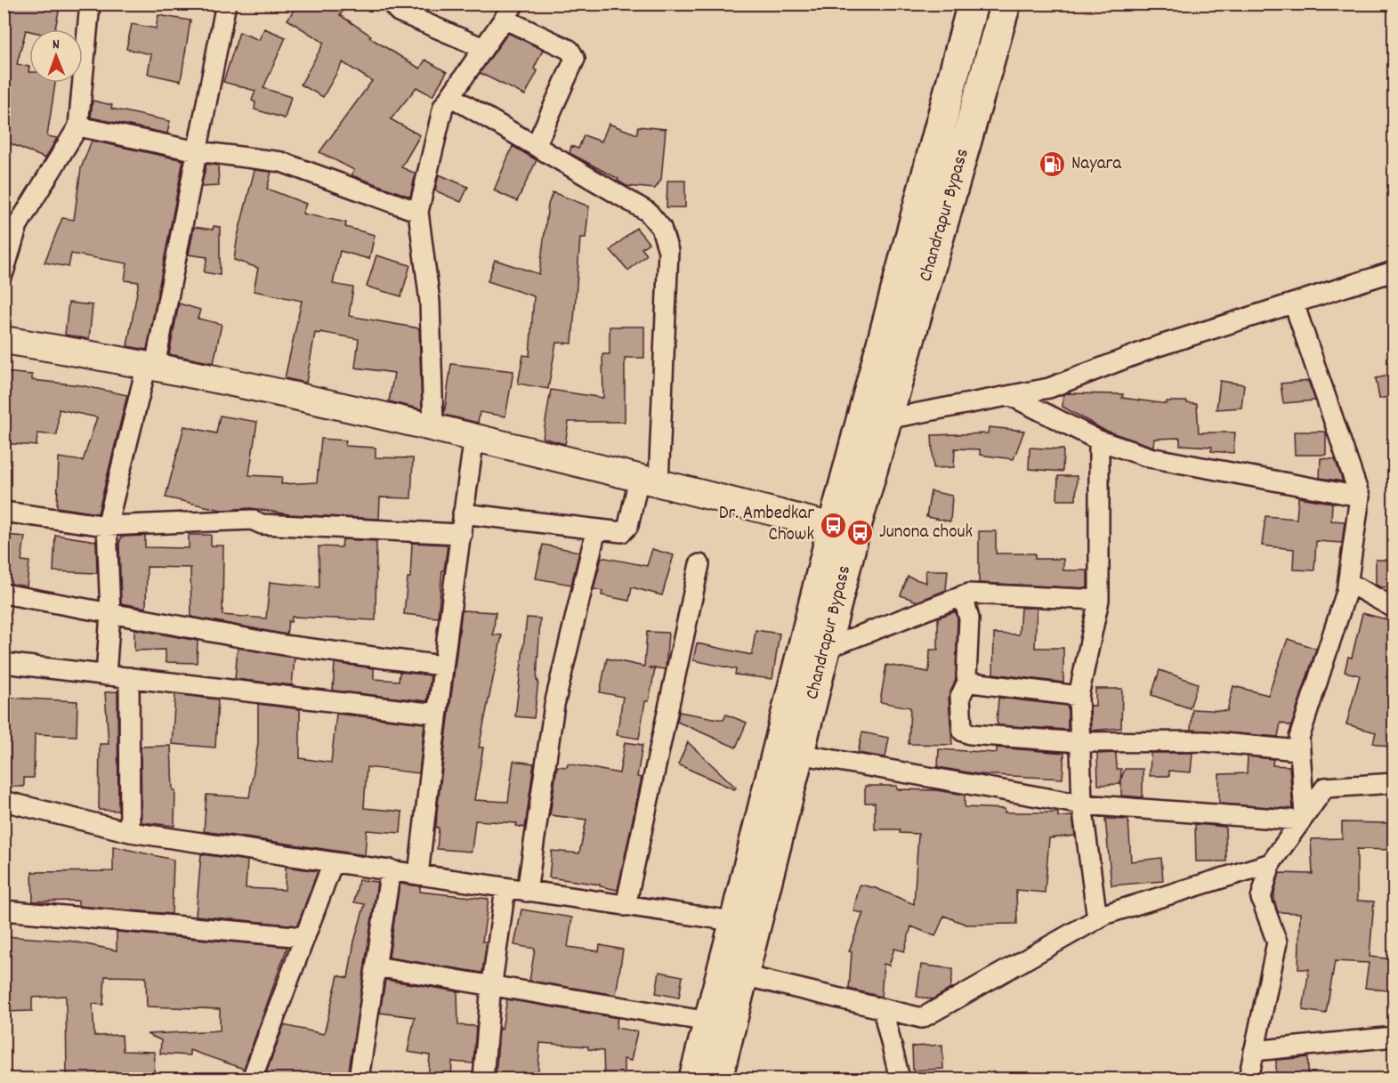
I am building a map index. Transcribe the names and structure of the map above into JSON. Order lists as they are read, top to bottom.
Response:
{
  "streets": {
    "highway": ["Chandrapur Bypass"]
  },
  "places": {
    "fuel station": ["Nayara"],
    "bus stop": ["Dr. Ambedkar Chowk", "Junona chouk"]
  },
  "north": "top"
}
